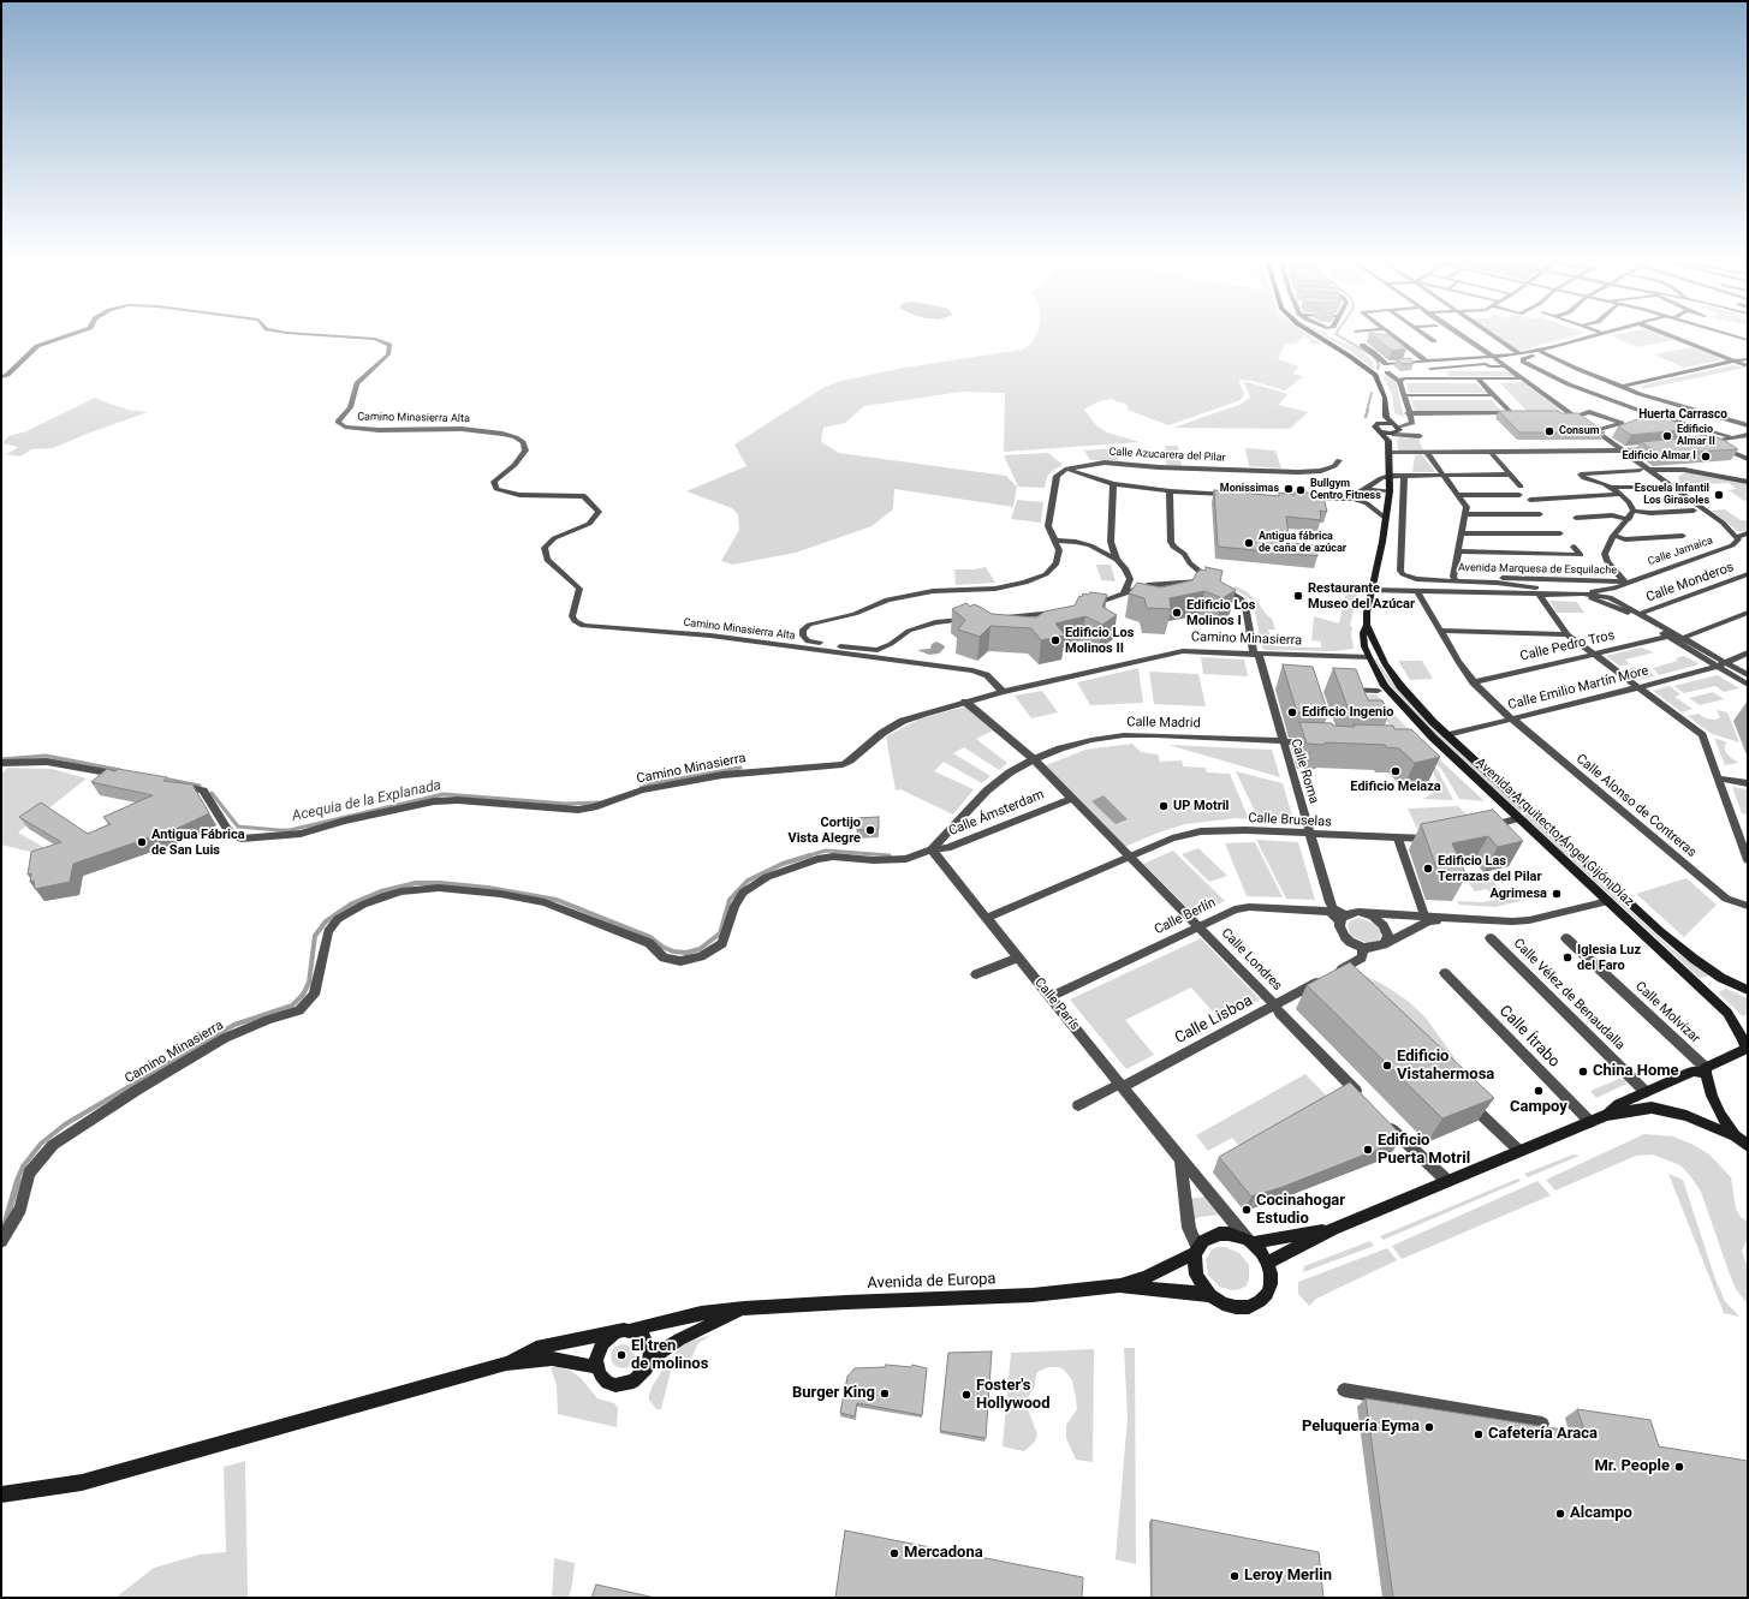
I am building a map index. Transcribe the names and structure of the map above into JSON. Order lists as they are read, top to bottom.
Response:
{
  "streets": {
    "main road": ["Avenida Arquitecto Ángel Gijón Díaz", "Avenida de Europa"],
    "street": [
      "Camino Minasierra Alta",
      "Calle Azucarera del Pilar",
      "Calle Jamaica",
      "Avenida Marquesa de Esquilache",
      "Calle Monderos",
      "Camino Minasierra",
      "Calle Pedro Tros",
      "Calle Emilio Martín More",
      "Calle Madrid",
      "Calle Roma",
      "Calle Alonso de Contreras",
      "Calle Ámsterdam",
      "Calle Bruselas",
      "Calle Berlín",
      "Calle Londres",
      "Calle Vélez de Benaudalla",
      "Calle París",
      "Calle Molvízar",
      "Calle Lisboa",
      "Calle Ítrabo"
    ]
  },
  "crossings": [
    ["Camino Minasierra Alta", "Camino Minasierra"],
    ["Calle Jamaica", "Avenida Marquesa de Esquilache"],
    ["Avenida Marquesa de Esquilache", "Calle Monderos"],
    ["Avenida Marquesa de Esquilache", "Calle Pedro Tros"],
    ["Avenida Marquesa de Esquilache", "Calle Emilio Martín More"],
    ["Avenida Marquesa de Esquilache", "Calle Alonso de Contreras"],
    ["Avenida Marquesa de Esquilache", "Avenida Arquitecto Ángel Gijón Díaz"],
    ["Camino Minasierra", "Calle Madrid"],
    ["Camino Minasierra", "Calle Roma"],
    ["Camino Minasierra", "Calle Ámsterdam"],
    ["Camino Minasierra", "Avenida Arquitecto Ángel Gijón Díaz"],
    ["Camino Minasierra", "Calle Londres"],
    ["Camino Minasierra", "Calle París"],
    ["Calle Pedro Tros", "Calle Alonso de Contreras"],
    ["Calle Emilio Martín More", "Calle Alonso de Contreras"],
    ["Calle Emilio Martín More", "Avenida Arquitecto Ángel Gijón Díaz"],
    ["Calle Madrid", "Calle Roma"],
    ["Calle Madrid", "Calle Ámsterdam"],
    ["Calle Madrid", "Calle Londres"],
    ["Calle Madrid", "Calle París"],
    ["Calle Roma", "Calle Bruselas"],
    ["Calle Roma", "Calle Berlín"],
    ["Calle Roma", "Calle Lisboa"],
    ["Calle Ámsterdam", "Calle Londres"],
    ["Calle Ámsterdam", "Calle París"],
    ["Calle Bruselas", "Calle Londres"],
    ["Calle Bruselas", "Calle París"],
    ["Calle Berlín", "Calle Londres"],
    ["Calle Berlín", "Calle París"],
    ["Calle Berlín", "Calle Lisboa"],
    ["Calle Londres", "Calle Lisboa"],
    ["Calle París", "Calle Lisboa"],
    ["Calle París", "Avenida de Europa"]
  ],
  "districts": ["Huerta Carrasco"],
  "water": ["Acequia de la Explanada"],
  "places": [
    "Consum",
    "Edificio Almar II",
    "Edificio Almar I",
    "Monissimas",
    "Bullgym Centro Fitness",
    "Escuela Infantil Los Girasoles",
    "Antigua fábrica de caña de azúcar",
    "Restaurante Museo del Azúcar",
    "Edificio Los Molinos I",
    "Edificio Los Molinos II",
    "Edificio Ingenio",
    "Edificio Melaza",
    "UP Motril",
    "Cortijo Vista Alegre",
    "Antigua Fábrica de San Luis",
    "Edificio Las Terrazas del Pilar",
    "Agrimesa",
    "Iglesia Luz del Faro",
    "Edificio Vistahermosa",
    "China Home",
    "Campoy",
    "Edificio Puerta Motril",
    "Cocinahogar Estudio",
    "El tren de molinos",
    "Burger King",
    "Foster's Hollywood",
    "Peluquería Eyma",
    "Cafetería Araca",
    "Mr. People",
    "Alcampo",
    "Mercadona",
    "Leroy Merlin"
  ]
}
